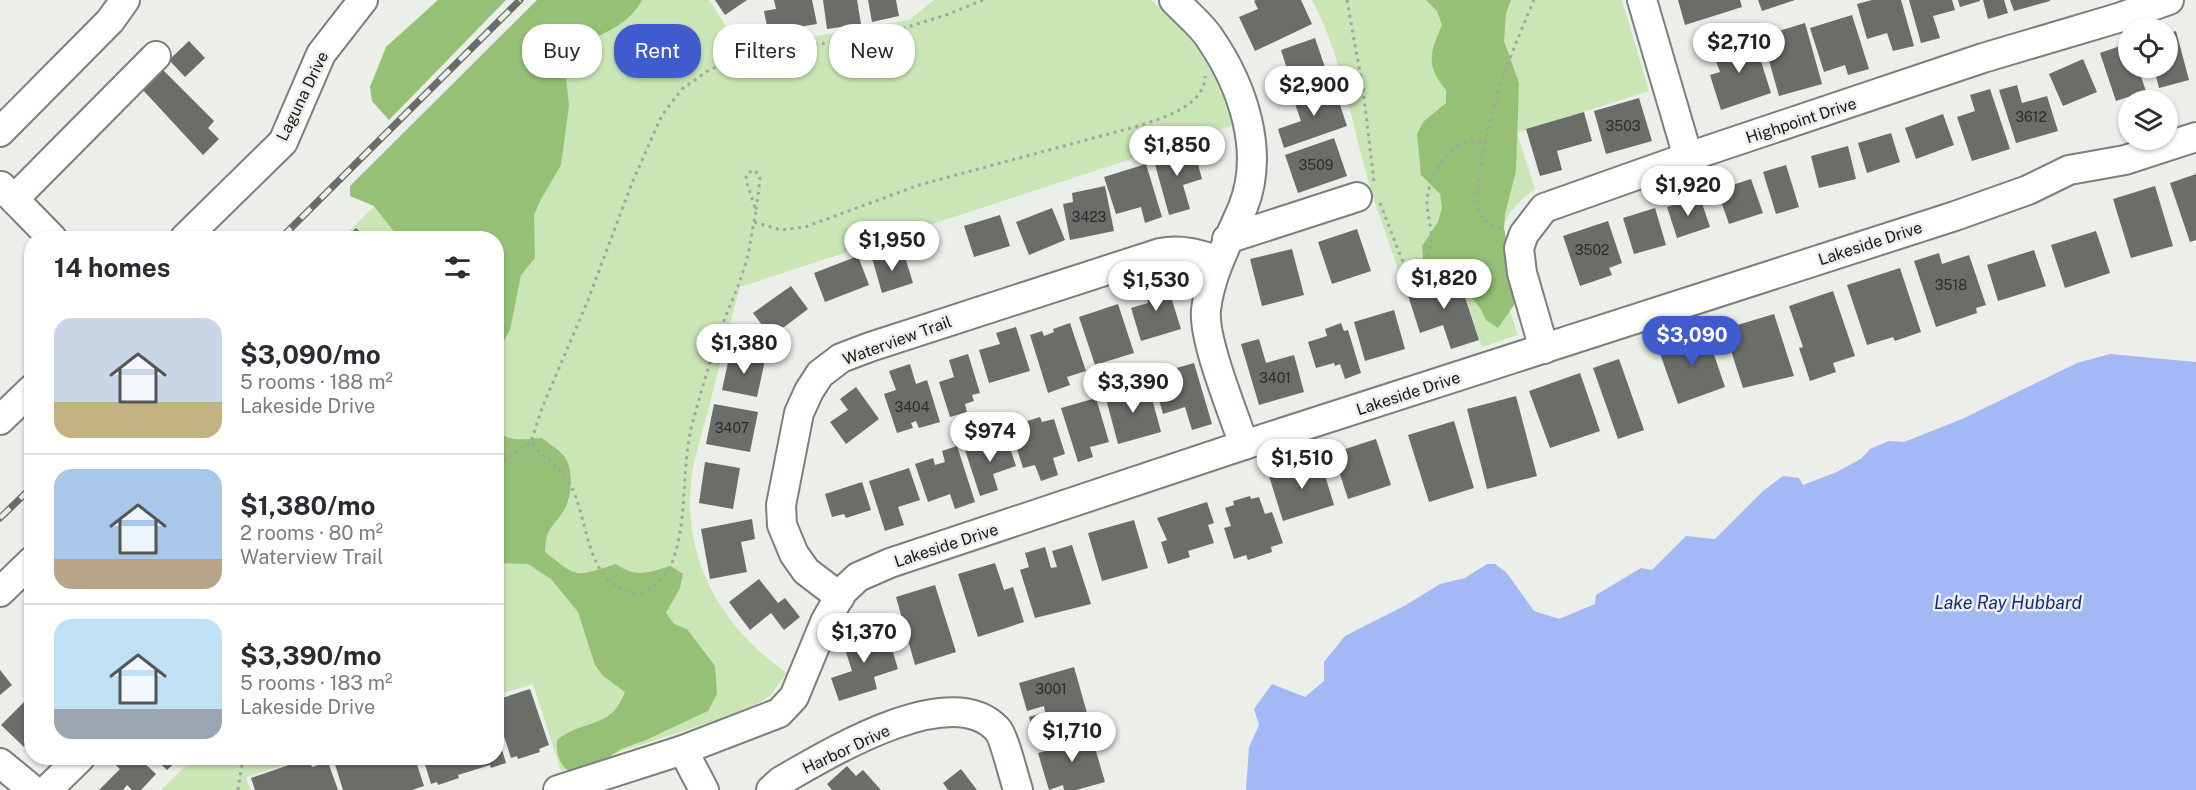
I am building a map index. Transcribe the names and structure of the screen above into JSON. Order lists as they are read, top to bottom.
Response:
{
  "streets": {
    "street": [
      "Laguna Drive",
      "Highpoint Drive",
      "Lakeside Drive",
      "Waterview Trail",
      "Harbor Drive"
    ]
  },
  "crossings": [
    ["Lakeside Drive", "Waterview Trail"]
  ],
  "water": ["Lake Ray Hubbard"],
  "house_numbers": [
    "3612",
    "3503",
    "3509",
    "3423",
    "3502",
    "3518",
    "3401",
    "3404",
    "3407",
    "3001"
  ],
  "page": {
    "price": [
      "$2,710",
      "$2,900",
      "$1,850",
      "$1,920",
      "$1,950",
      "$1,820",
      "$1,530",
      "$3,090",
      "$1,380",
      "$3,390",
      "$974",
      "$1,510",
      "$1,370",
      "$1,710"
    ],
    "chip": [
      "Buy",
      "Rent",
      "Filters",
      "New"
    ],
    "heading": "14 homes",
    "list": [
      {
        "name": "$3,090/mo",
        "note": "5 rooms · 188 m² · Lakeside Drive"
      },
      {
        "name": "$1,380/mo",
        "note": "2 rooms · 80 m² · Waterview Trail"
      },
      {
        "name": "$3,390/mo",
        "note": "5 rooms · 183 m² · Lakeside Drive"
      }
    ]
  }
}
